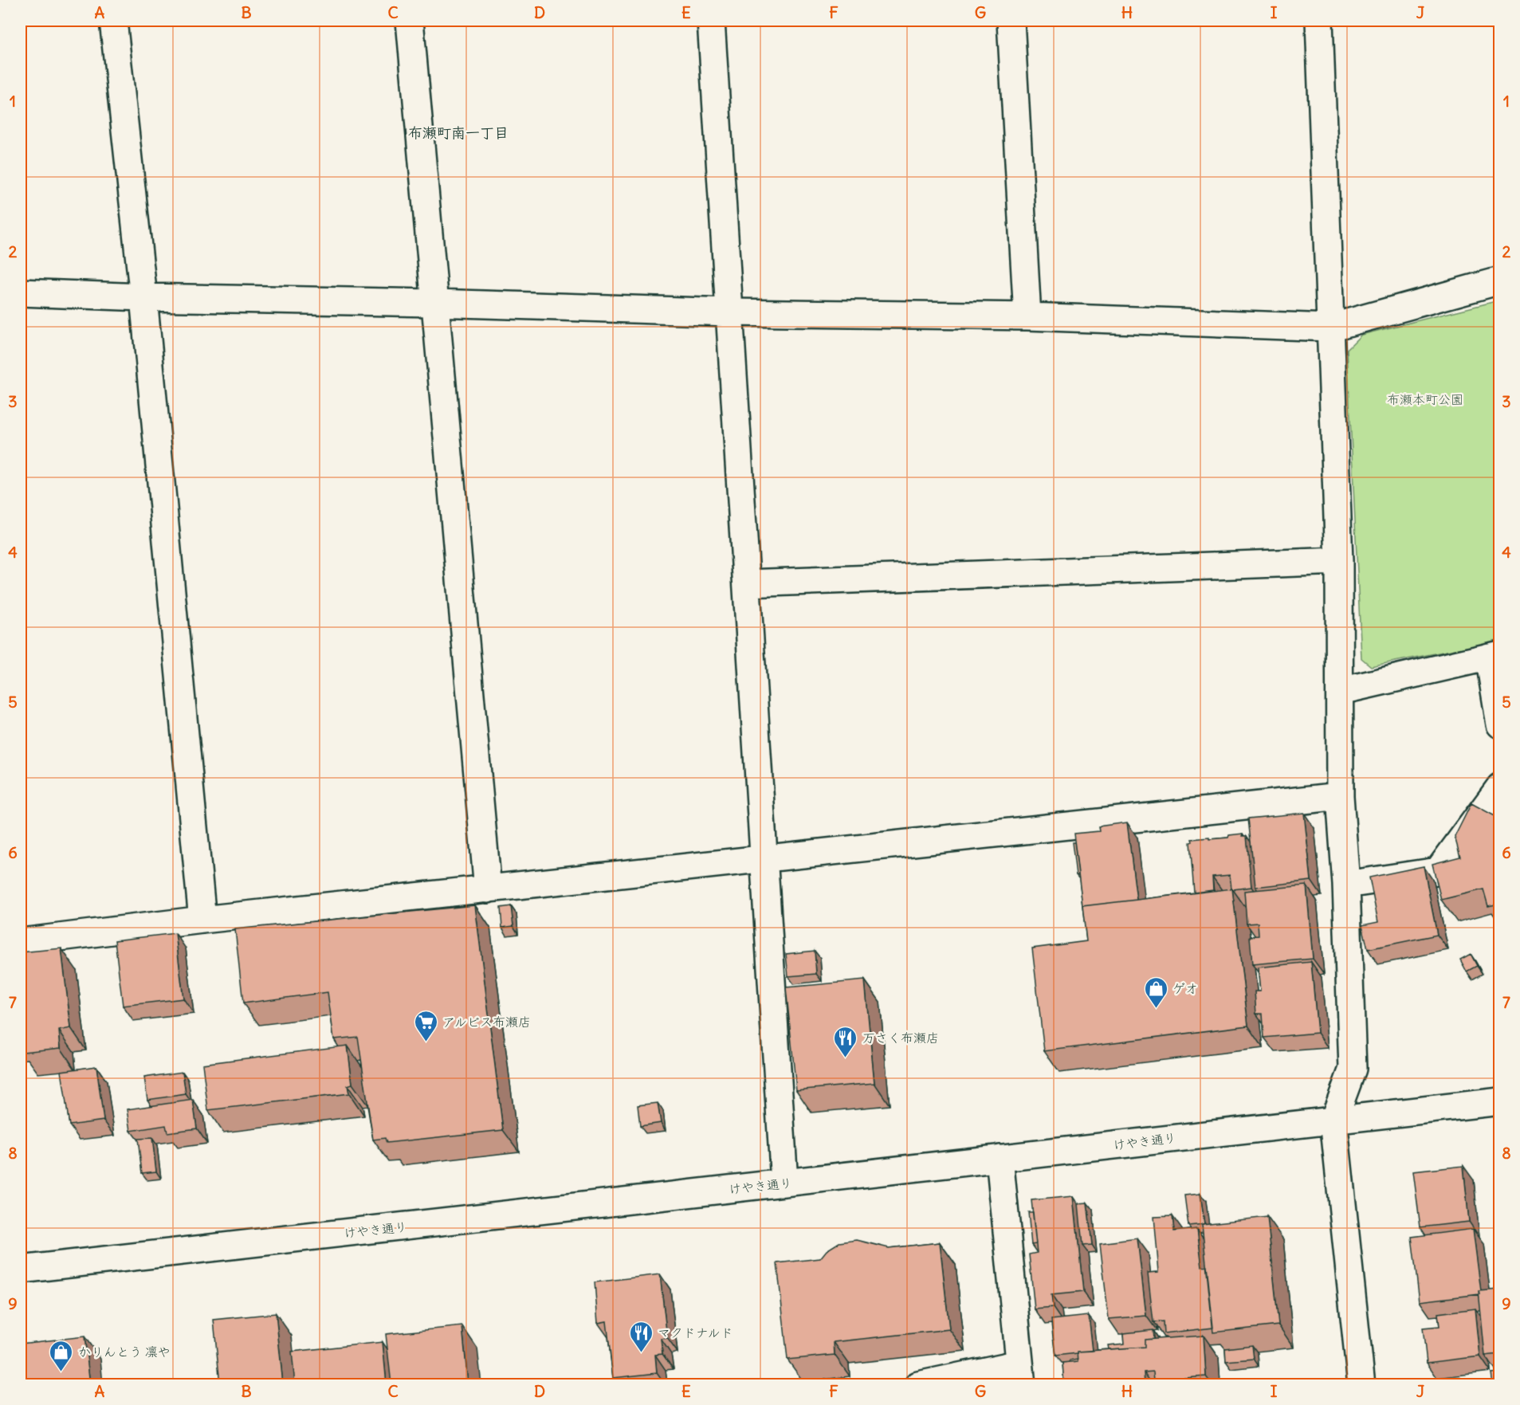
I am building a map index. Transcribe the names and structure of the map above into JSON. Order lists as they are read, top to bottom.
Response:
{
  "streets": {
    "street": ["けやき通り"]
  },
  "districts": ["布瀬町南一丁目"],
  "parks": ["布瀬本町公園"],
  "places": {
    "shop": ["ゲオ", "かりんとう 凛や"],
    "supermarket": ["アルビス布瀬店"],
    "restaurant": ["万さく布瀬店", "マクドナルド"]
  },
  "grid": {
    "columns": [
      "A",
      "B",
      "C",
      "D",
      "E",
      "F",
      "G",
      "H",
      "I",
      "J"
    ],
    "rows": [
      "1",
      "2",
      "3",
      "4",
      "5",
      "6",
      "7",
      "8",
      "9"
    ]
  }
}
